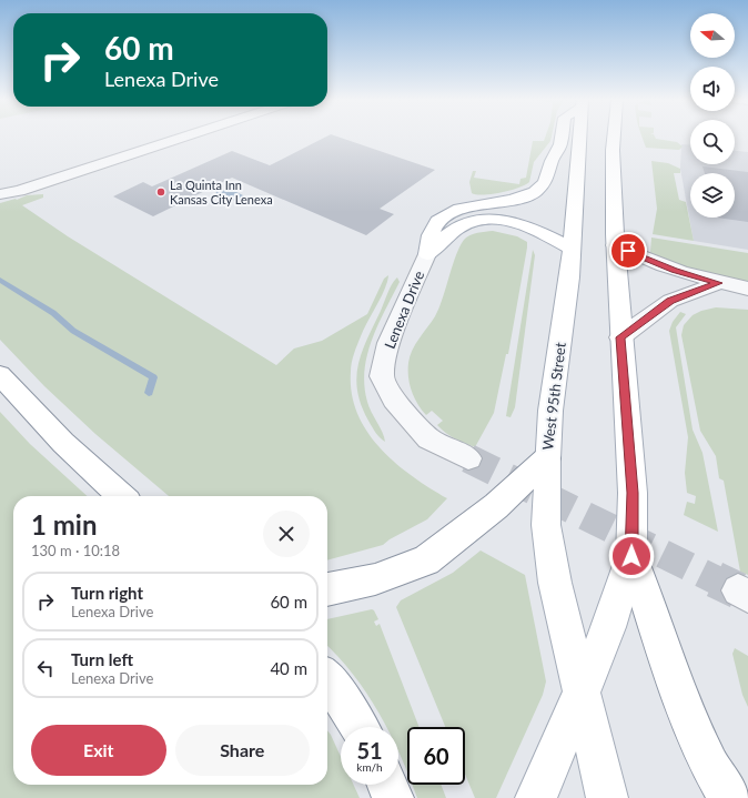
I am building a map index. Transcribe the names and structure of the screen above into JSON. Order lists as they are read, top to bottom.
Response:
{
  "streets": {
    "main road": ["West 95th Street"],
    "street": ["Lenexa Drive"]
  },
  "places": ["La Quinta Inn Kansas City Lenexa"],
  "north": "left",
  "page": {
    "turn": ["60 m", "Lenexa Drive"],
    "heading": ["1 min", "130 m · 10:18"],
    "list": [
      {
        "name": "Turn right",
        "note": "Lenexa Drive",
        "value": "60 m"
      },
      {
        "name": "Turn left",
        "note": "Lenexa Drive",
        "value": "40 m"
      }
    ],
    "buttons": ["Exit", "Share"],
    "speed": "51 km/h",
    "limit": "60"
  }
}
